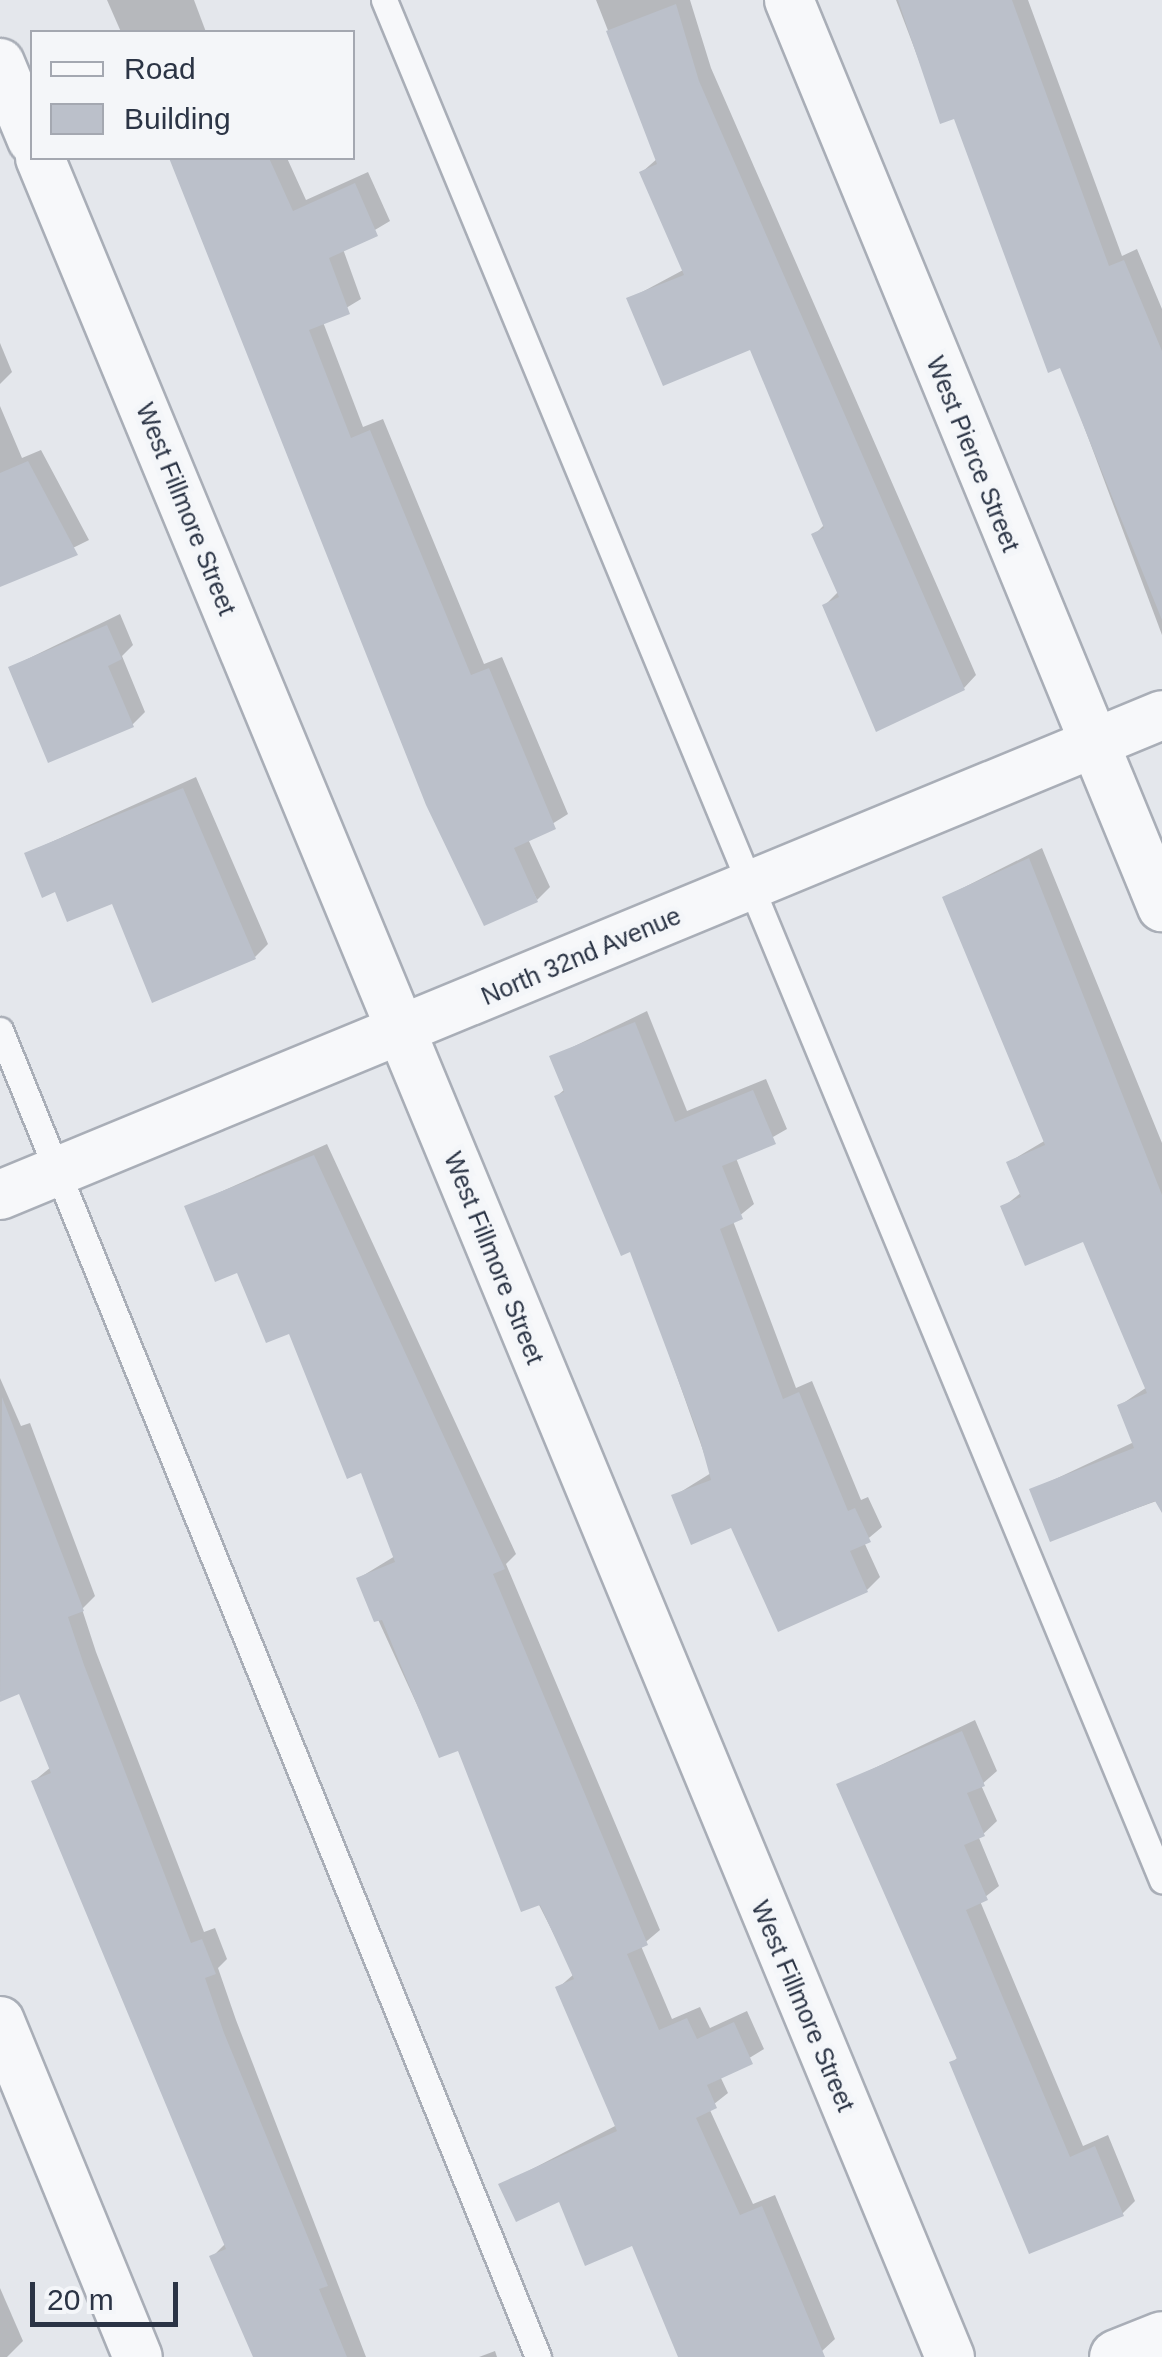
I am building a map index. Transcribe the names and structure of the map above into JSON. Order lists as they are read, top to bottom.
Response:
{
  "streets": {
    "street": ["West Pierce Street", "West Fillmore Street", "North 32nd Avenue"]
  },
  "crossings": [
    ["West Pierce Street", "North 32nd Avenue"],
    ["West Fillmore Street", "North 32nd Avenue"]
  ],
  "legend": ["Road", "Building"],
  "scale_bar": "20 m"
}
